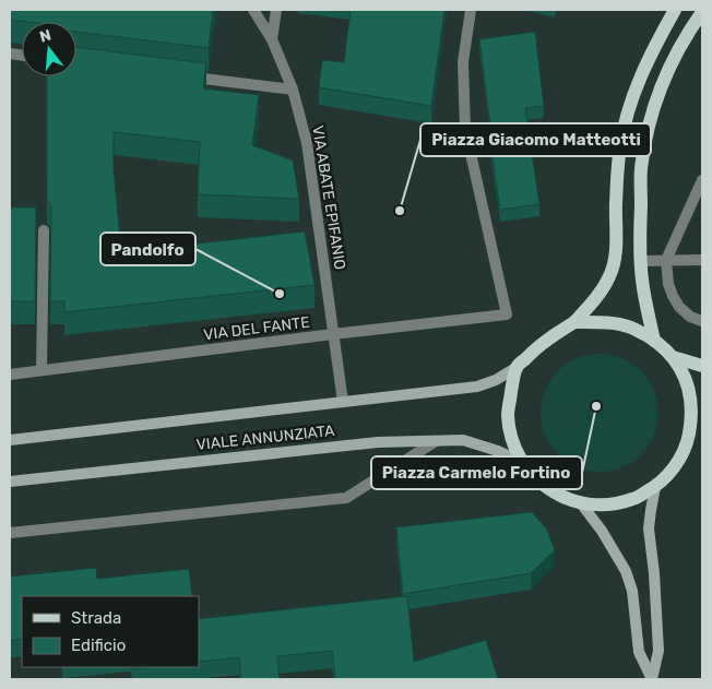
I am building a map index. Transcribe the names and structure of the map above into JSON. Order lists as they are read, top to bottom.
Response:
{
  "streets": {
    "main road": ["VIALE ANNUNZIATA"],
    "street": ["VIA ABATE EPIFANIO", "VIA DEL FANTE"]
  },
  "crossings": [
    ["VIA ABATE EPIFANIO", "VIA DEL FANTE"],
    ["VIA ABATE EPIFANIO", "VIALE ANNUNZIATA"]
  ],
  "places": ["Piazza Giacomo Matteotti", "Pandolfo", "Piazza Carmelo Fortino"],
  "legend": ["Strada", "Edificio"],
  "north": "top"
}
